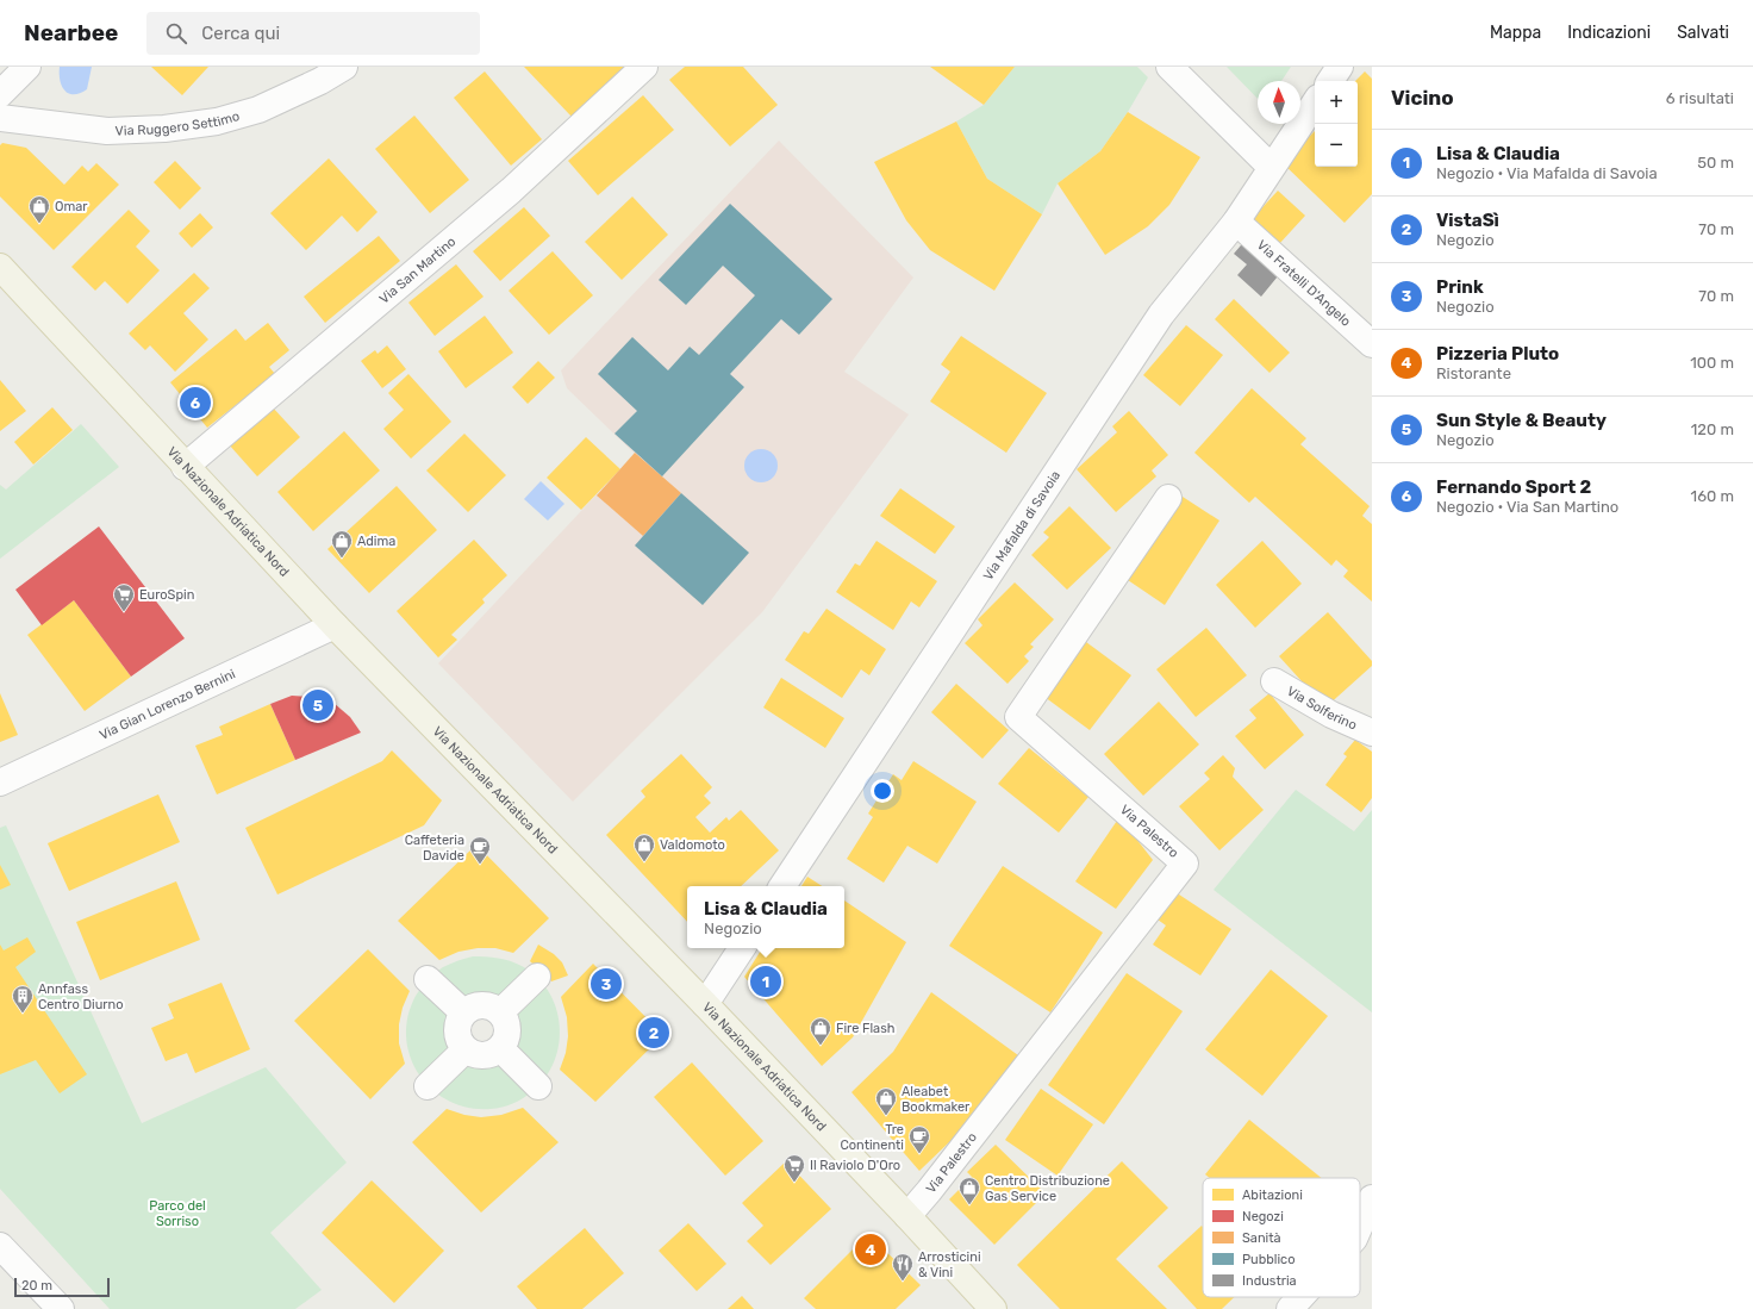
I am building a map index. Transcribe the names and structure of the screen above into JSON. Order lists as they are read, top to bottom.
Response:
{
  "streets": {
    "main road": ["Via Nazionale Adriatica Nord"],
    "street": [
      "Via Ruggero Settimo",
      "Via San Martino",
      "Via Fratelli D'Angelo",
      "Via Mafalda di Savoia",
      "Via Gian Lorenzo Bernini",
      "Via Solferino",
      "Via Palestro"
    ]
  },
  "crossings": [
    ["Via San Martino", "Via Nazionale Adriatica Nord"],
    ["Via Fratelli D'Angelo", "Via Mafalda di Savoia"],
    ["Via Nazionale Adriatica Nord", "Via Gian Lorenzo Bernini"],
    ["Via Nazionale Adriatica Nord", "Via Palestro"]
  ],
  "parks": ["Parco del Sorriso"],
  "places": {
    "shop": [
      "Omar",
      "Adima",
      "Valdomoto",
      "Fire Flash",
      "Aleabet Bookmaker",
      "Centro Distribuzione Gas Service"
    ],
    "supermarket": ["EuroSpin", "Il Raviolo D'Oro"],
    "cafe": ["Caffeteria Davide", "Tre Continenti"],
    "building": ["Annfass Centro Diurno"],
    "restaurant": ["Arrosticini & Vini"]
  },
  "legend": [
    "Abitazioni",
    "Negozi",
    "Sanità",
    "Pubblico",
    "Industria"
  ],
  "scale_bar": "20 m",
  "north": "top",
  "page": {
    "header": "Nearbee",
    "search": "Cerca qui",
    "nav": ["Mappa", "Indicazioni", "Salvati"],
    "heading": ["Vicino", "6 risultati"],
    "map_buttons": ["+", "−"],
    "list": [
      {
        "mark": "1",
        "name": "Lisa & Claudia",
        "note": "Negozio · Via Mafalda di Savoia",
        "value": "50 m"
      },
      {
        "mark": "2",
        "name": "VistaSì",
        "note": "Negozio",
        "value": "70 m"
      },
      {
        "mark": "3",
        "name": "Prink",
        "note": "Negozio",
        "value": "70 m"
      },
      {
        "mark": "4",
        "name": "Pizzeria Pluto",
        "note": "Ristorante",
        "value": "100 m"
      },
      {
        "mark": "5",
        "name": "Sun Style & Beauty",
        "note": "Negozio",
        "value": "120 m"
      },
      {
        "mark": "6",
        "name": "Fernando Sport 2",
        "note": "Negozio · Via San Martino",
        "value": "160 m"
      }
    ],
    "pins": [
      "6",
      "5",
      "1",
      "3",
      "2",
      "4"
    ],
    "popup": ["Lisa & Claudia", "Negozio"],
    "scale": "20 m"
  }
}
